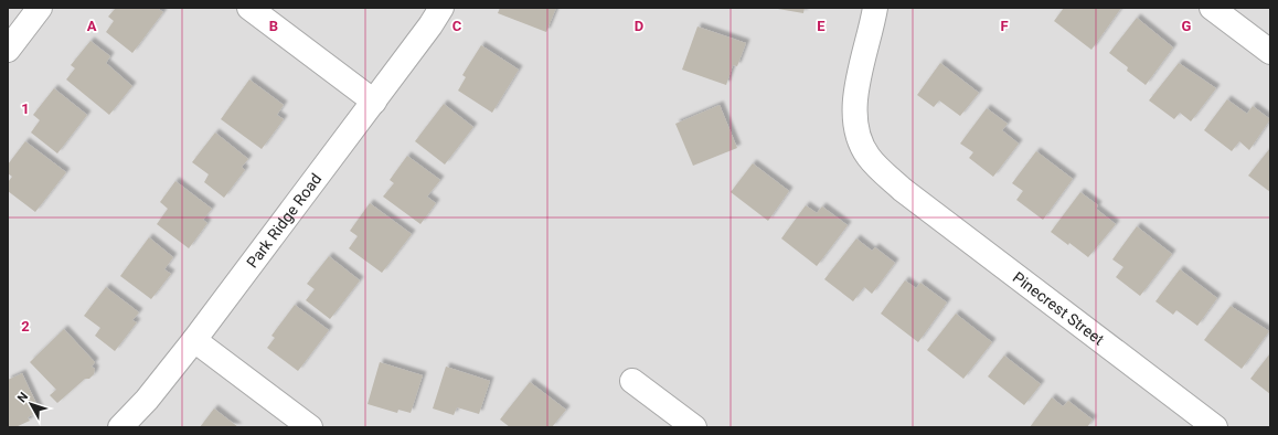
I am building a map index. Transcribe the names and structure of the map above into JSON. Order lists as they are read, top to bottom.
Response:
{
  "streets": {
    "street": ["Park Ridge Road", "Pinecrest Street"]
  },
  "north": "top left",
  "grid": {
    "columns": [
      "A",
      "B",
      "C",
      "D",
      "E",
      "F",
      "G"
    ],
    "rows": ["1", "2"]
  }
}
